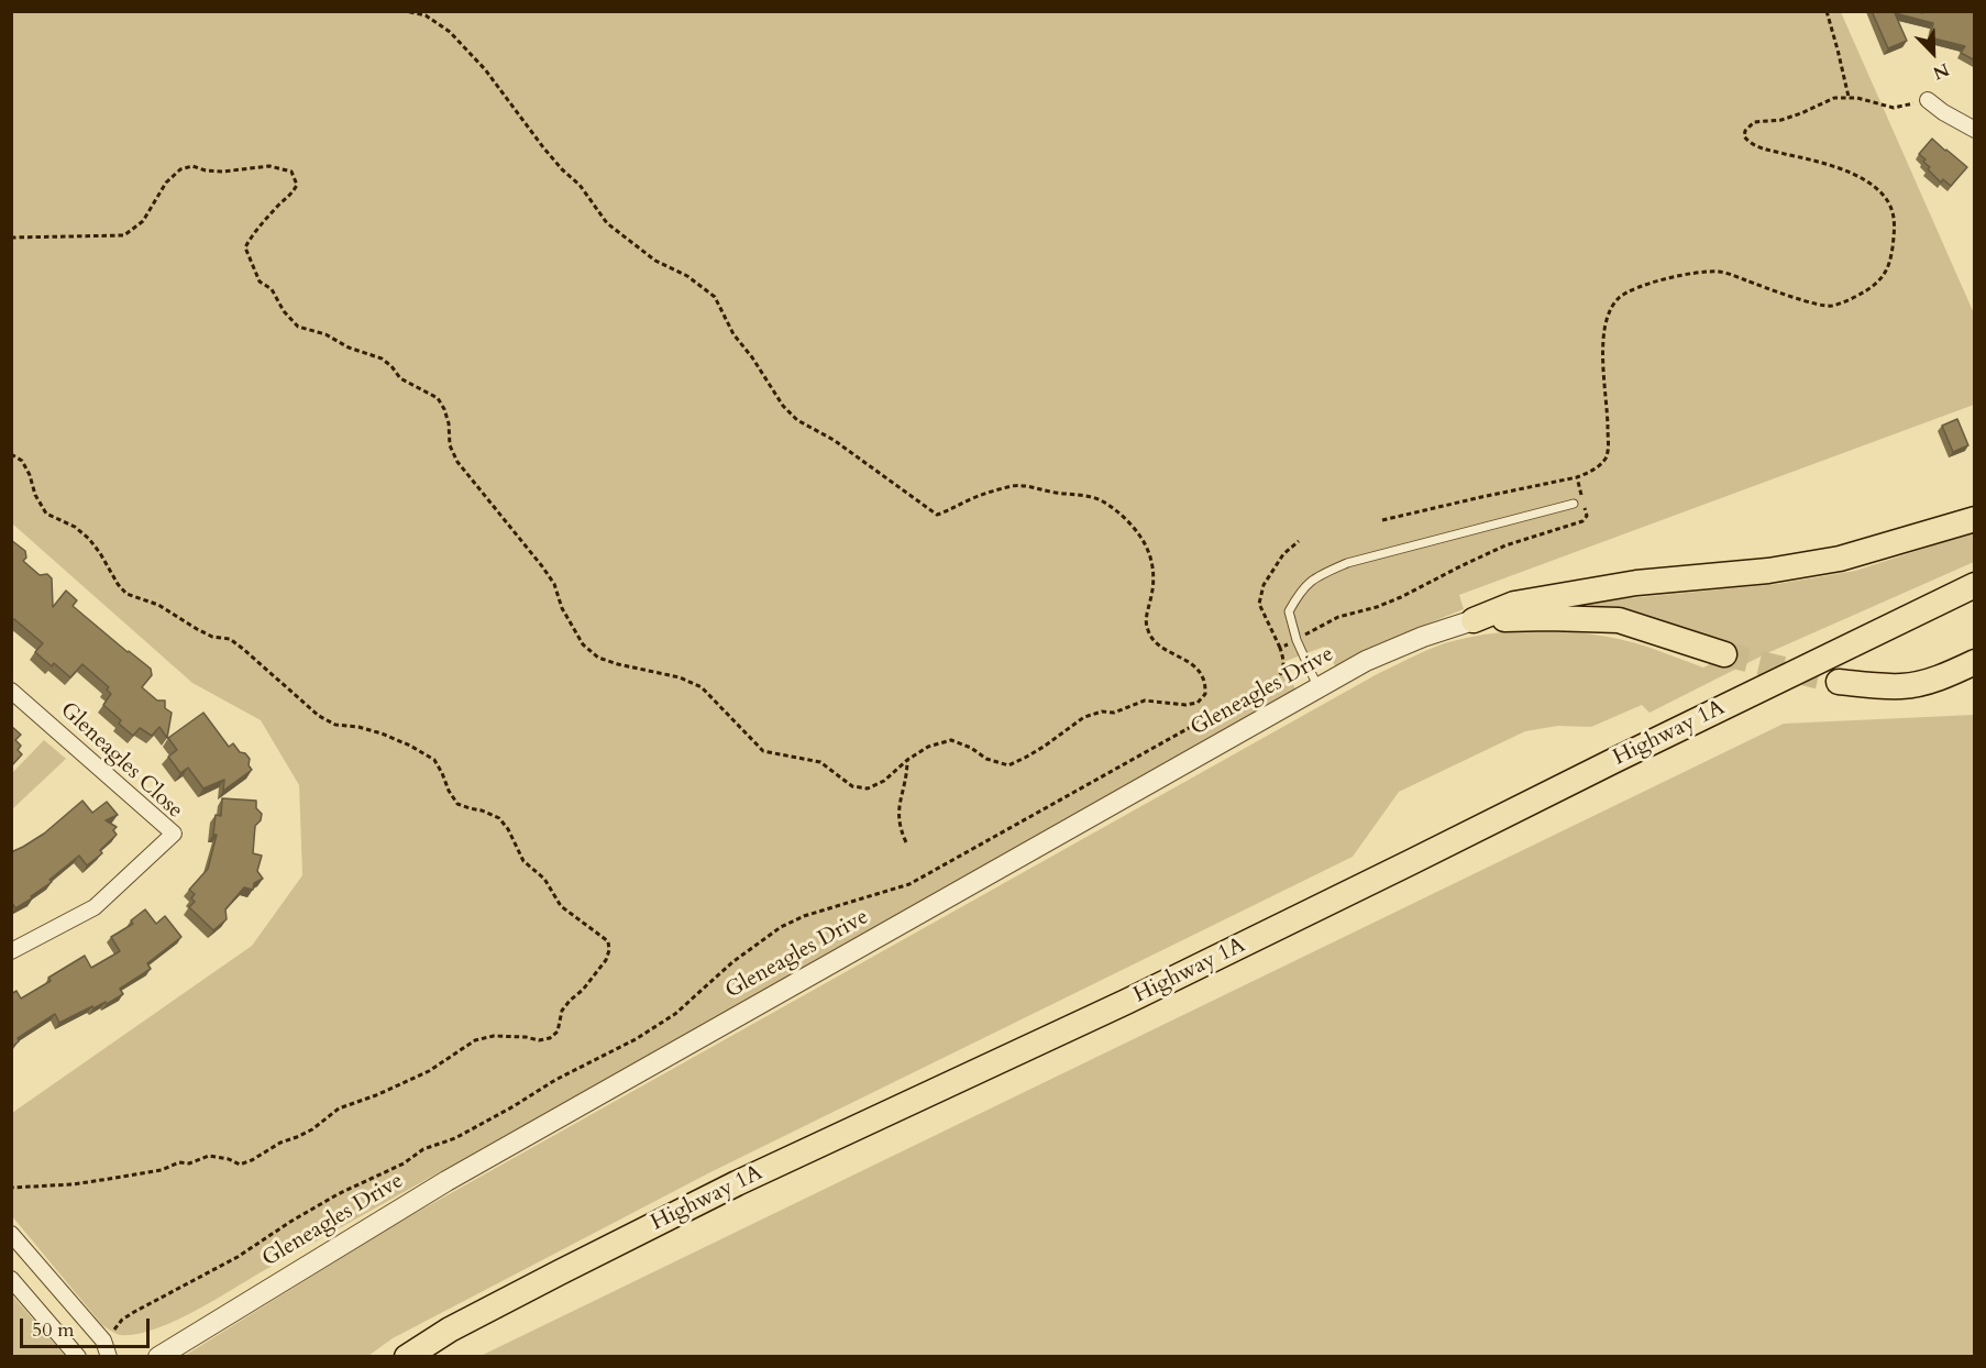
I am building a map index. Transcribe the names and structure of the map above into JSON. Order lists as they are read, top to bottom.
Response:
{
  "streets": {
    "main road": ["Highway 1A"],
    "street": ["Gleneagles Drive", "Gleneagles Close"]
  },
  "scale_bar": "50 m",
  "north": "bottom right"
}
